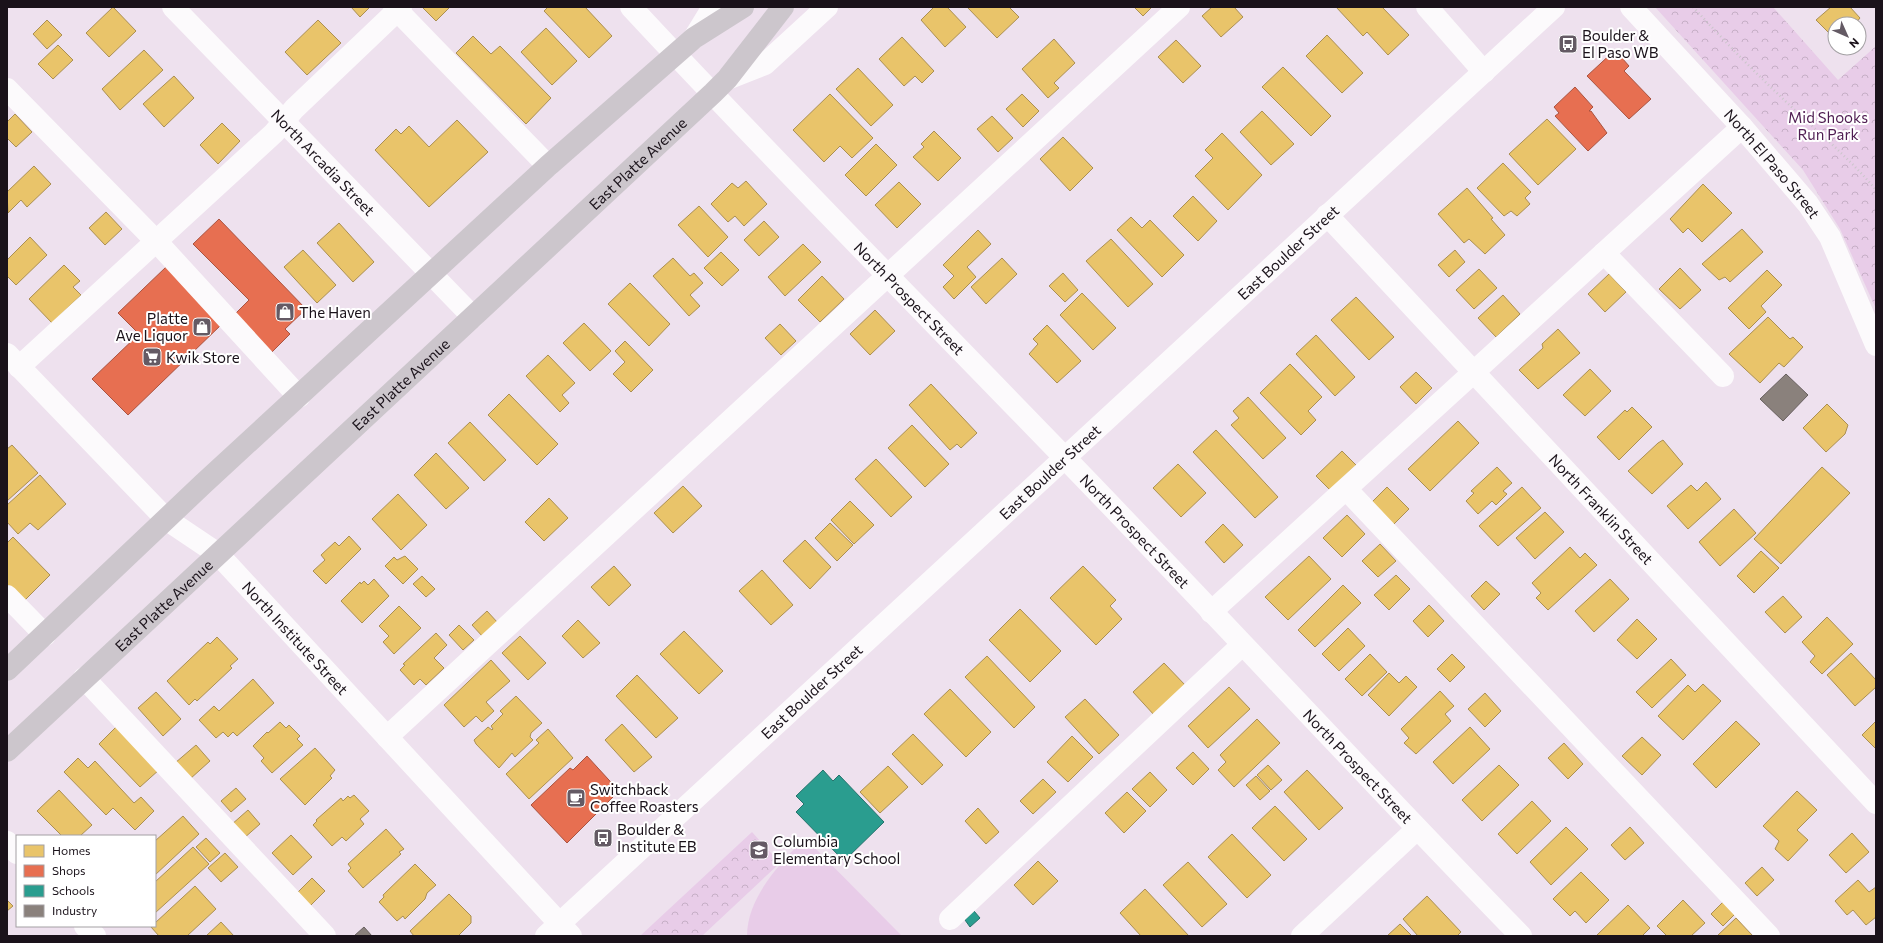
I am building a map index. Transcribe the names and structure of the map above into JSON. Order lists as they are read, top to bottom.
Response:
{
  "streets": {
    "main road": ["East Platte Avenue"],
    "street": [
      "North Arcadia Street",
      "North El Paso Street",
      "East Boulder Street",
      "North Prospect Street",
      "North Franklin Street",
      "North Institute Street"
    ]
  },
  "crossings": [
    ["North Arcadia Street", "East Platte Avenue"],
    ["East Platte Avenue", "North Prospect Street"],
    ["East Platte Avenue", "North Institute Street"],
    ["East Boulder Street", "North Prospect Street"],
    ["East Boulder Street", "North Franklin Street"],
    ["East Boulder Street", "North Institute Street"]
  ],
  "parks": ["Mid Shooks Run Park"],
  "places": {
    "bus stop": ["Boulder & El Paso WB", "Boulder & Institute EB"],
    "shop": ["The Haven", "Platte Ave Liquor"],
    "supermarket": ["Kwik Store"],
    "cafe": ["Switchback Coffee Roasters"],
    "school or university": ["Columbia Elementary School"]
  },
  "legend": [
    "Homes",
    "Shops",
    "Schools",
    "Industry"
  ],
  "north": "bottom right"
}
